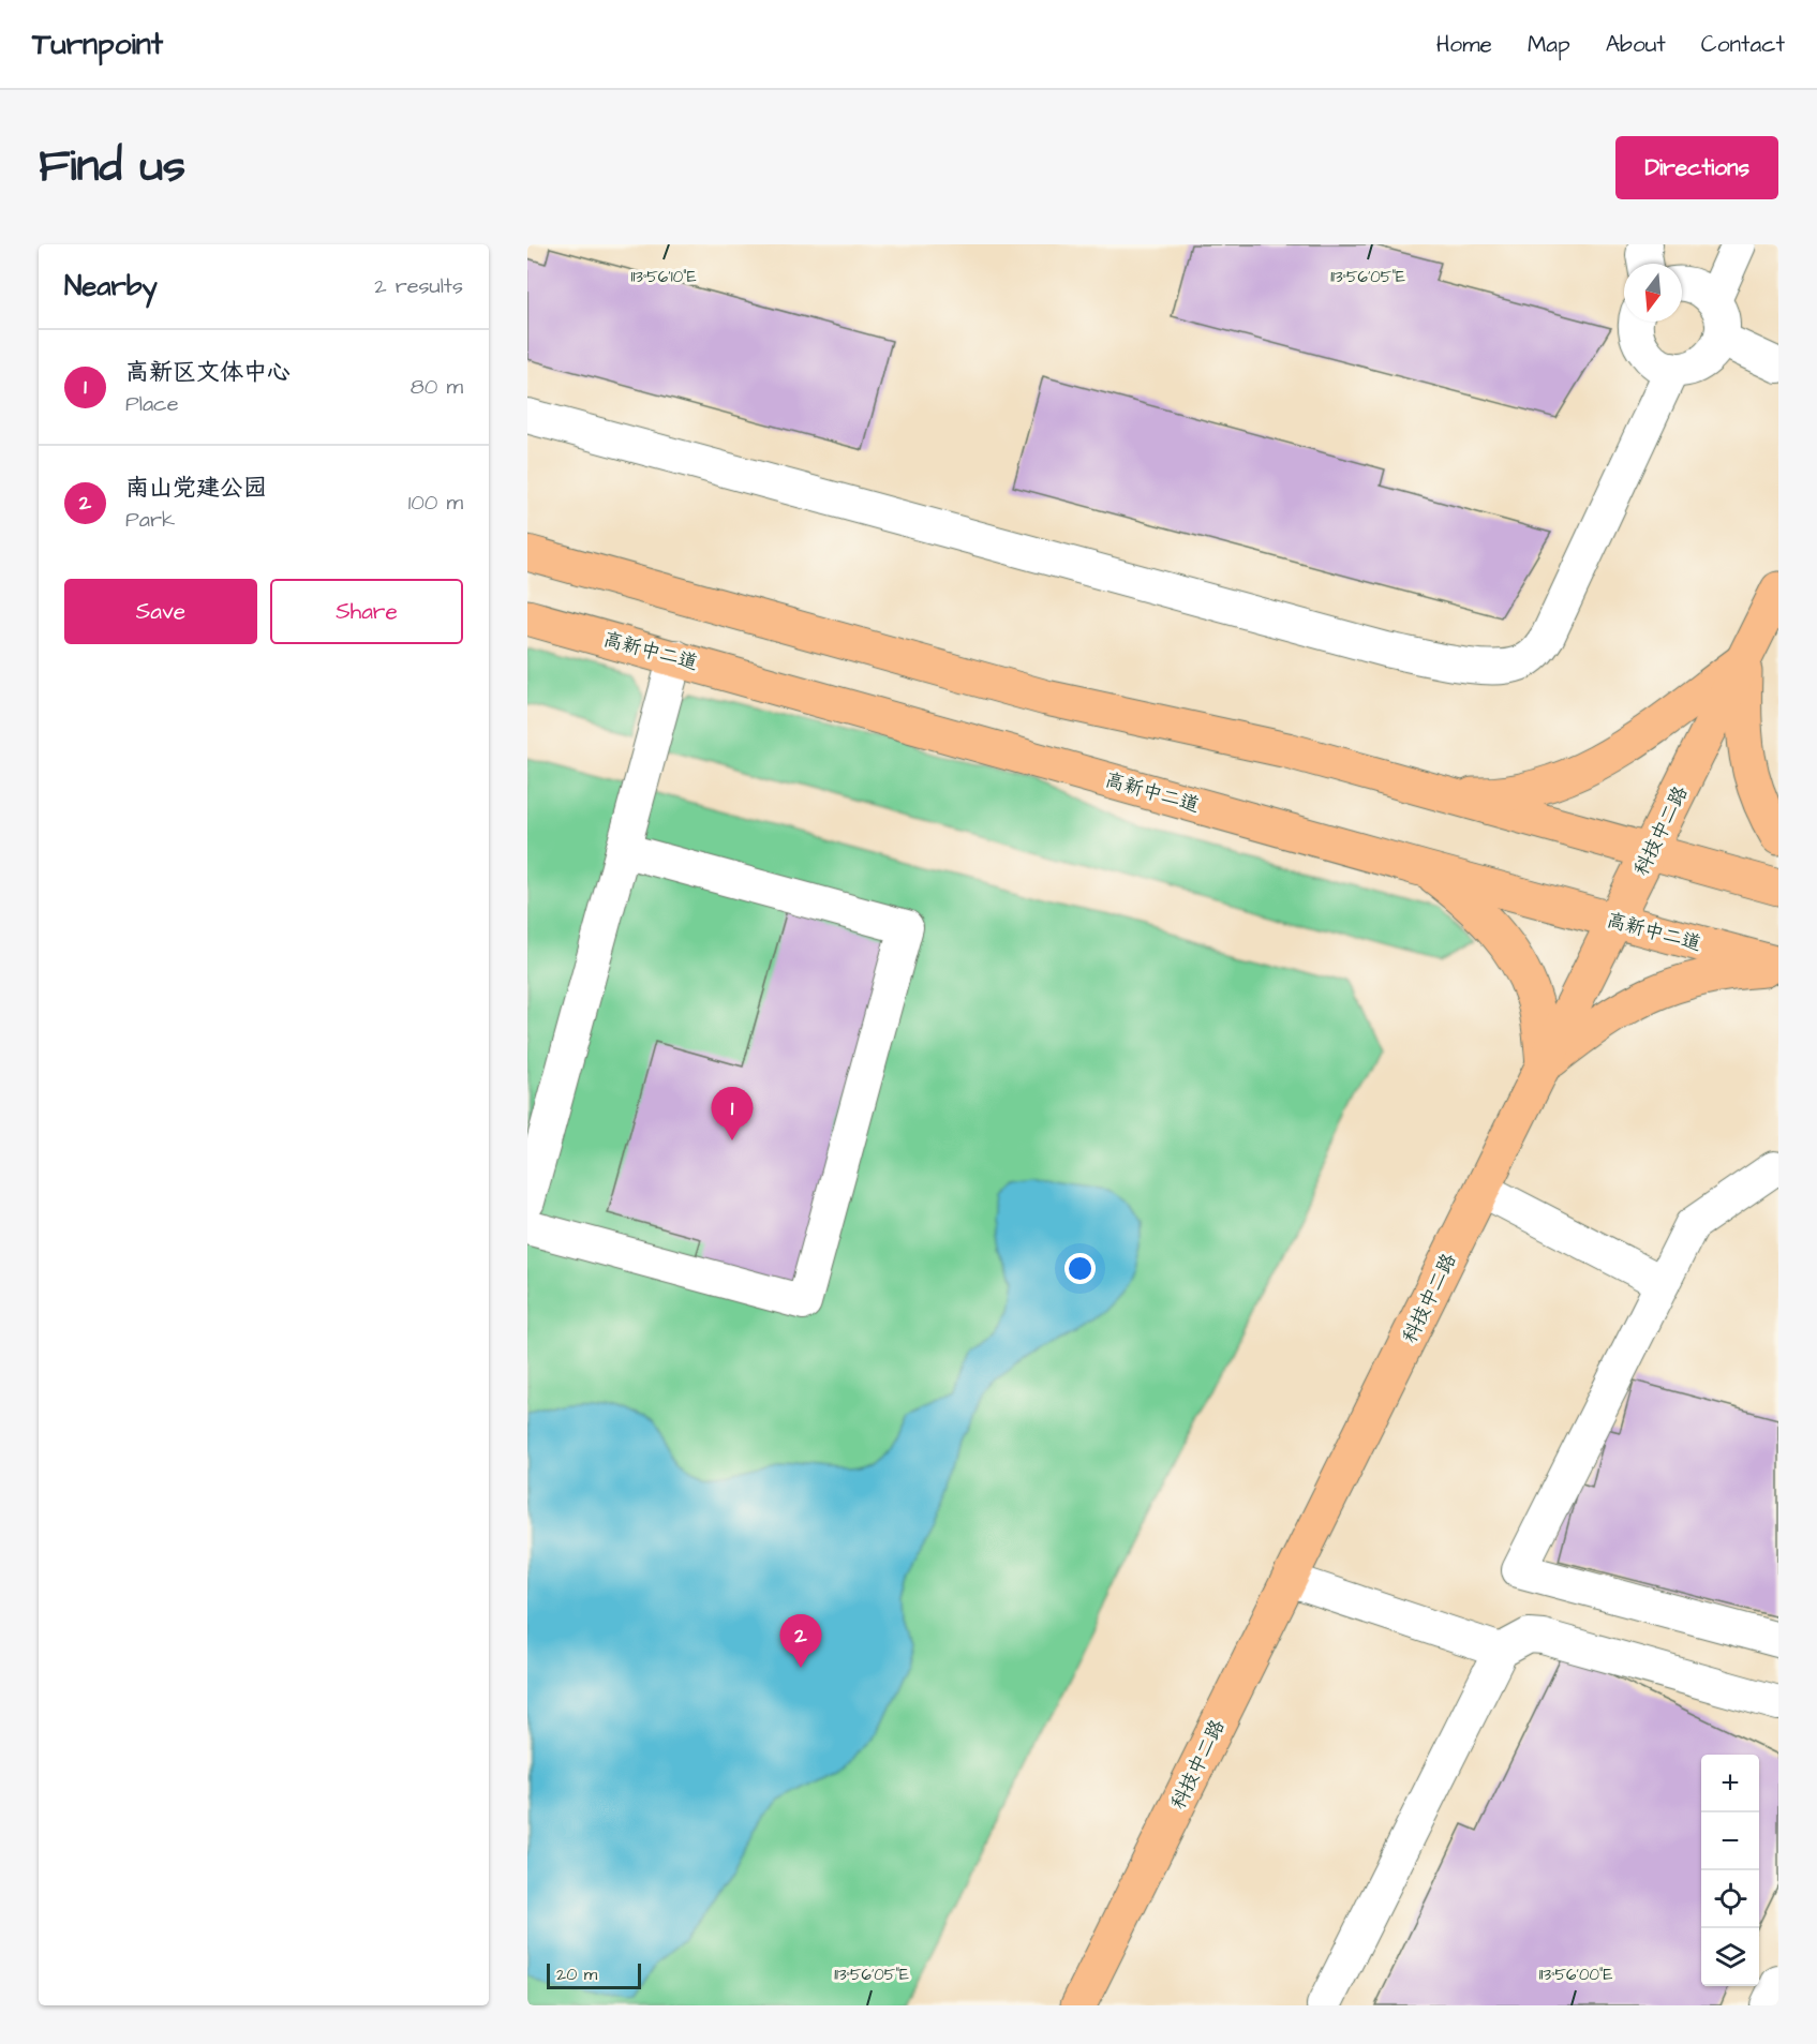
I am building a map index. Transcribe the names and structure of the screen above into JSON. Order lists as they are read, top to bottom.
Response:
{
  "streets": {
    "main road": ["高新中二道", "科技中二路"]
  },
  "crossings": [
    ["高新中二道", "科技中二路"]
  ],
  "scale_bar": "20 m",
  "north": "bottom",
  "page": {
    "header": "Turnpoint",
    "nav": [
      "Home",
      "Map",
      "About",
      "Contact"
    ],
    "title": "Find us",
    "buttons": [
      "Directions",
      ["Save", "Share"]
    ],
    "heading": ["Nearby", "2 results"],
    "list": [
      {
        "mark": "1",
        "name": "高新区文体中心",
        "note": "Place",
        "value": "80 m"
      },
      {
        "mark": "2",
        "name": "南山党建公园",
        "note": "Park",
        "value": "100 m"
      }
    ],
    "pins": ["1", "2"],
    "map_buttons": ["+", "−"],
    "scale": "20 m"
  },
  "coordinates": ["113°56'10\"E", "113°56'05\"E", "113°56'00\"E"]
}
